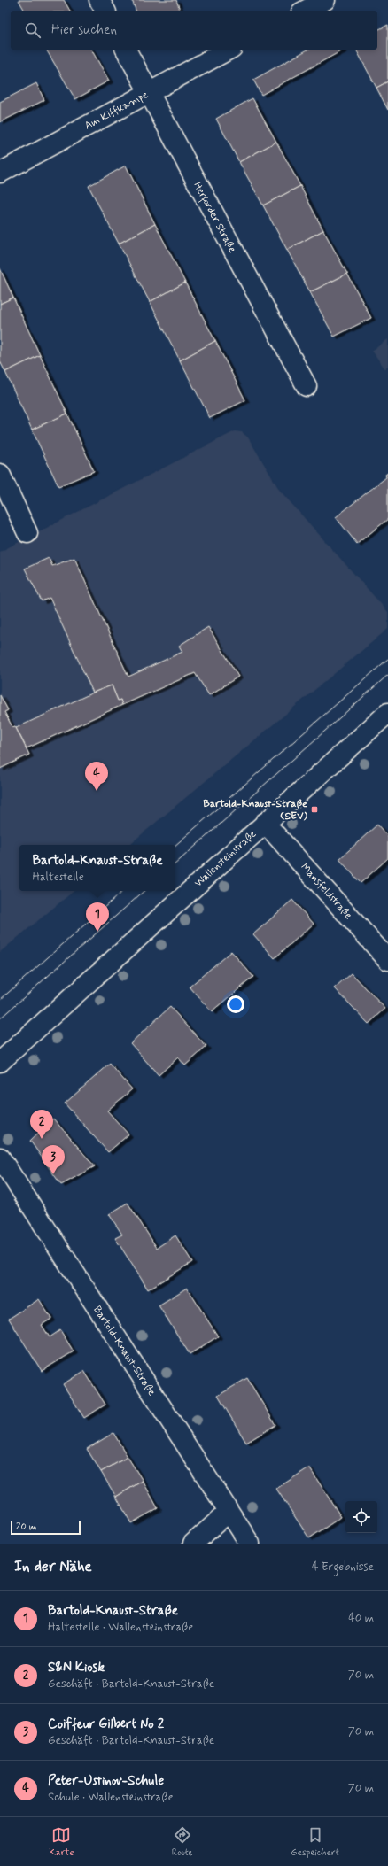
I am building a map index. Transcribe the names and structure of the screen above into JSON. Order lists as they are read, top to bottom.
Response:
{
  "streets": {
    "street": [
      "Am Kiffkampe",
      "Herforder Straße",
      "Wallensteinstraße",
      "Mansfeldstraße",
      "Bartold-Knaust-Straße"
    ]
  },
  "crossings": [
    ["Am Kiffkampe", "Herforder Straße"],
    ["Wallensteinstraße", "Mansfeldstraße"]
  ],
  "places": {
    "transit": ["Bartold-Knaust-Straße (SEV)"]
  },
  "scale_bar": "20 m",
  "page": {
    "search": "Hier suchen",
    "pins": [
      "4",
      "1",
      "2",
      "3"
    ],
    "popup": ["Bartold-Knaust-Straße", "Haltestelle"],
    "scale": "20 m",
    "heading": ["In der Nähe", "4 Ergebnisse"],
    "list": [
      {
        "mark": "1",
        "name": "Bartold-Knaust-Straße",
        "note": "Haltestelle · Wallensteinstraße",
        "value": "40 m"
      },
      {
        "mark": "2",
        "name": "S&N Kiosk",
        "note": "Geschäft · Bartold-Knaust-Straße",
        "value": "70 m"
      },
      {
        "mark": "3",
        "name": "Coiffeur Gilbert No 2",
        "note": "Geschäft · Bartold-Knaust-Straße",
        "value": "70 m"
      },
      {
        "mark": "4",
        "name": "Peter-Ustinov-Schule",
        "note": "Schule · Wallensteinstraße",
        "value": "70 m"
      }
    ],
    "nav": ["Karte", "Route", "Gespeichert"]
  }
}
